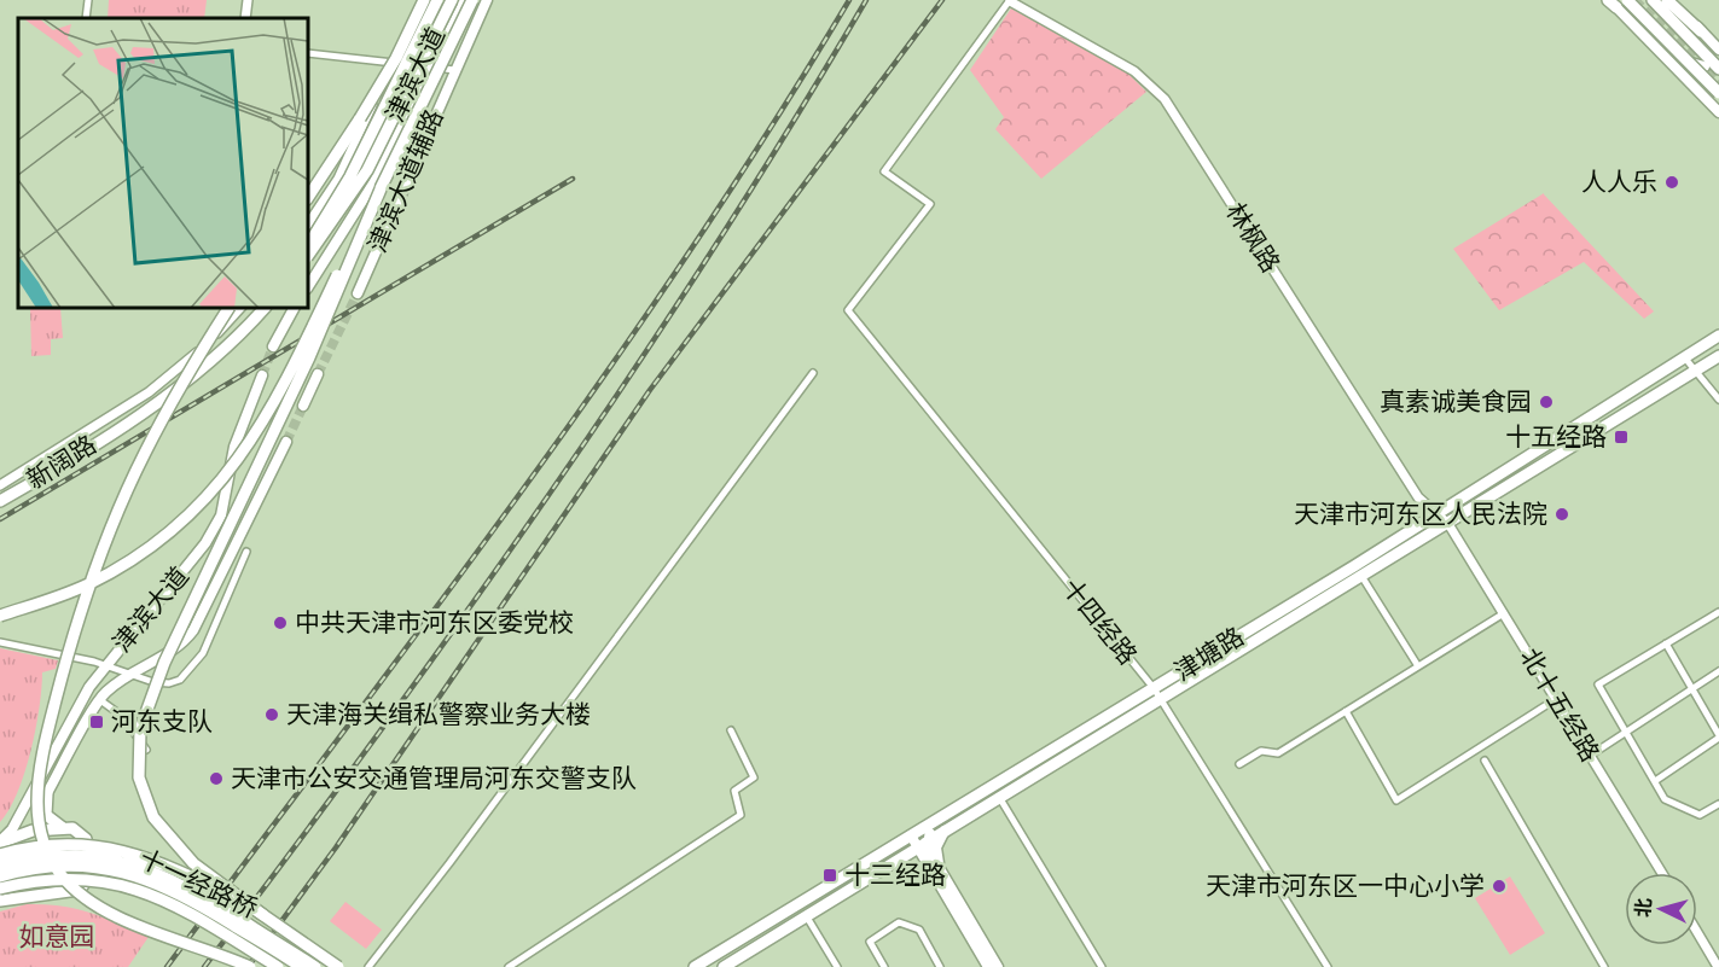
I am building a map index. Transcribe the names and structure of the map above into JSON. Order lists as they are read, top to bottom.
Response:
{
  "streets": {
    "main road": [
      "津滨大道",
      "津滨大道辅路",
      "新阔路",
      "津塘路",
      "十一经路桥"
    ],
    "street": ["林枫路", "十四经路", "北十五经路"]
  },
  "crossings": [
    ["林枫路", "十四经路"],
    ["林枫路", "津塘路"],
    ["林枫路", "北十五经路"],
    ["十四经路", "津塘路"],
    ["津塘路", "北十五经路"]
  ],
  "parks": ["如意园"],
  "places": {
    "other": [
      "人人乐",
      "真素诚美食园",
      "天津市河东区人民法院",
      "中共天津市河东区委党校",
      "天津海关缉私警察业务大楼",
      "天津市公安交通管理局河东交警支队",
      "天津市河东区一中心小学"
    ],
    "transit": ["十五经路", "河东支队", "十三经路"]
  },
  "north": "left"
}
